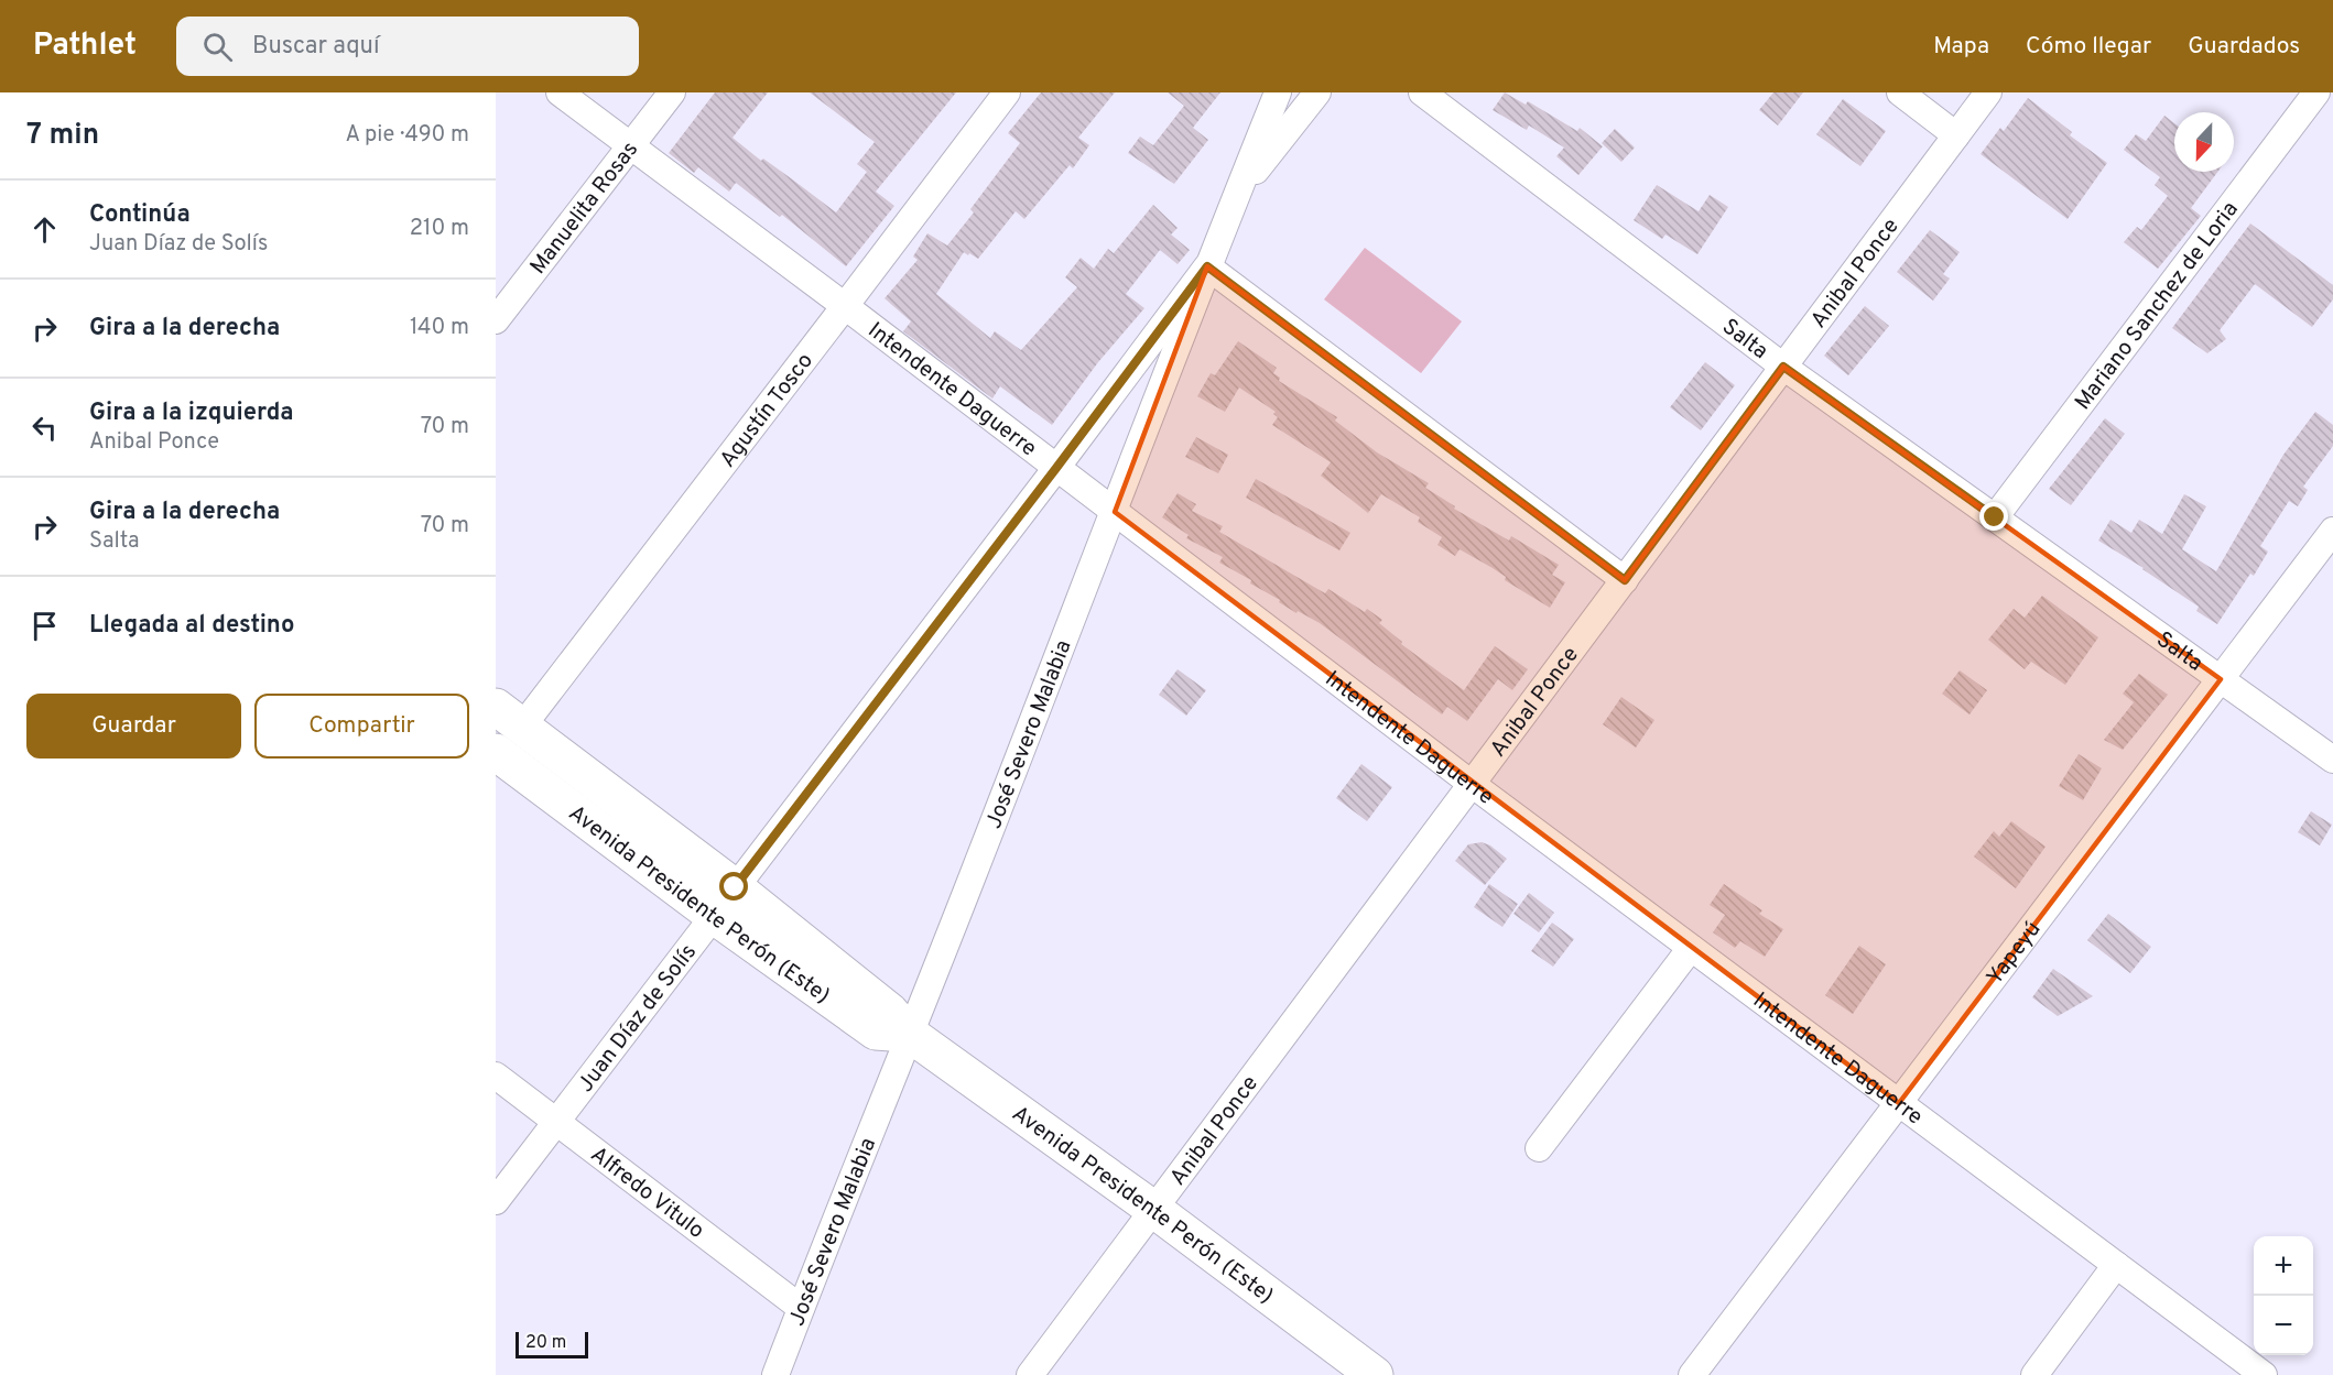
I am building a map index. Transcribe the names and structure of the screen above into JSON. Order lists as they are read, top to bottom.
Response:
{
  "streets": {
    "main road": ["Avenida Presidente Perón (Este)"],
    "street": [
      "Manuelita Rosas",
      "Anibal Ponce",
      "Mariano Sanchez de Loria",
      "Salta",
      "Intendente Daguerre",
      "Agustín Tosco",
      "José Severo Malabia",
      "Yapeyú",
      "Juan Díaz de Solís",
      "Alfredo Vitulo"
    ]
  },
  "crossings": [
    ["Manuelita Rosas", "Intendente Daguerre"],
    ["Anibal Ponce", "Salta"],
    ["Anibal Ponce", "Intendente Daguerre"],
    ["Anibal Ponce", "Avenida Presidente Perón (Este)"],
    ["Mariano Sanchez de Loria", "Salta"],
    ["Salta", "Yapeyú"],
    ["Intendente Daguerre", "Agustín Tosco"],
    ["Intendente Daguerre", "José Severo Malabia"],
    ["Intendente Daguerre", "Yapeyú"],
    ["Intendente Daguerre", "Juan Díaz de Solís"],
    ["Agustín Tosco", "Avenida Presidente Perón (Este)"],
    ["José Severo Malabia", "Avenida Presidente Perón (Este)"],
    ["José Severo Malabia", "Juan Díaz de Solís"],
    ["José Severo Malabia", "Alfredo Vitulo"],
    ["Avenida Presidente Perón (Este)", "Juan Díaz de Solís"],
    ["Juan Díaz de Solís", "Alfredo Vitulo"]
  ],
  "scale_bar": "20 m",
  "north": "bottom",
  "page": {
    "header": "Pathlet",
    "search": "Buscar aquí",
    "nav": ["Mapa", "Cómo llegar", "Guardados"],
    "heading": ["7 min", "A pie · 490 m"],
    "list": [
      ["Continúa", "Juan Díaz de Solís", "210 m"],
      ["Gira a la derecha", "140 m"],
      ["Gira a la izquierda", "Anibal Ponce", "70 m"],
      ["Gira a la derecha", "Salta", "70 m"],
      "Llegada al destino"
    ],
    "buttons": ["Guardar", "Compartir"],
    "map_buttons": ["+", "−"],
    "scale": "20 m"
  }
}
